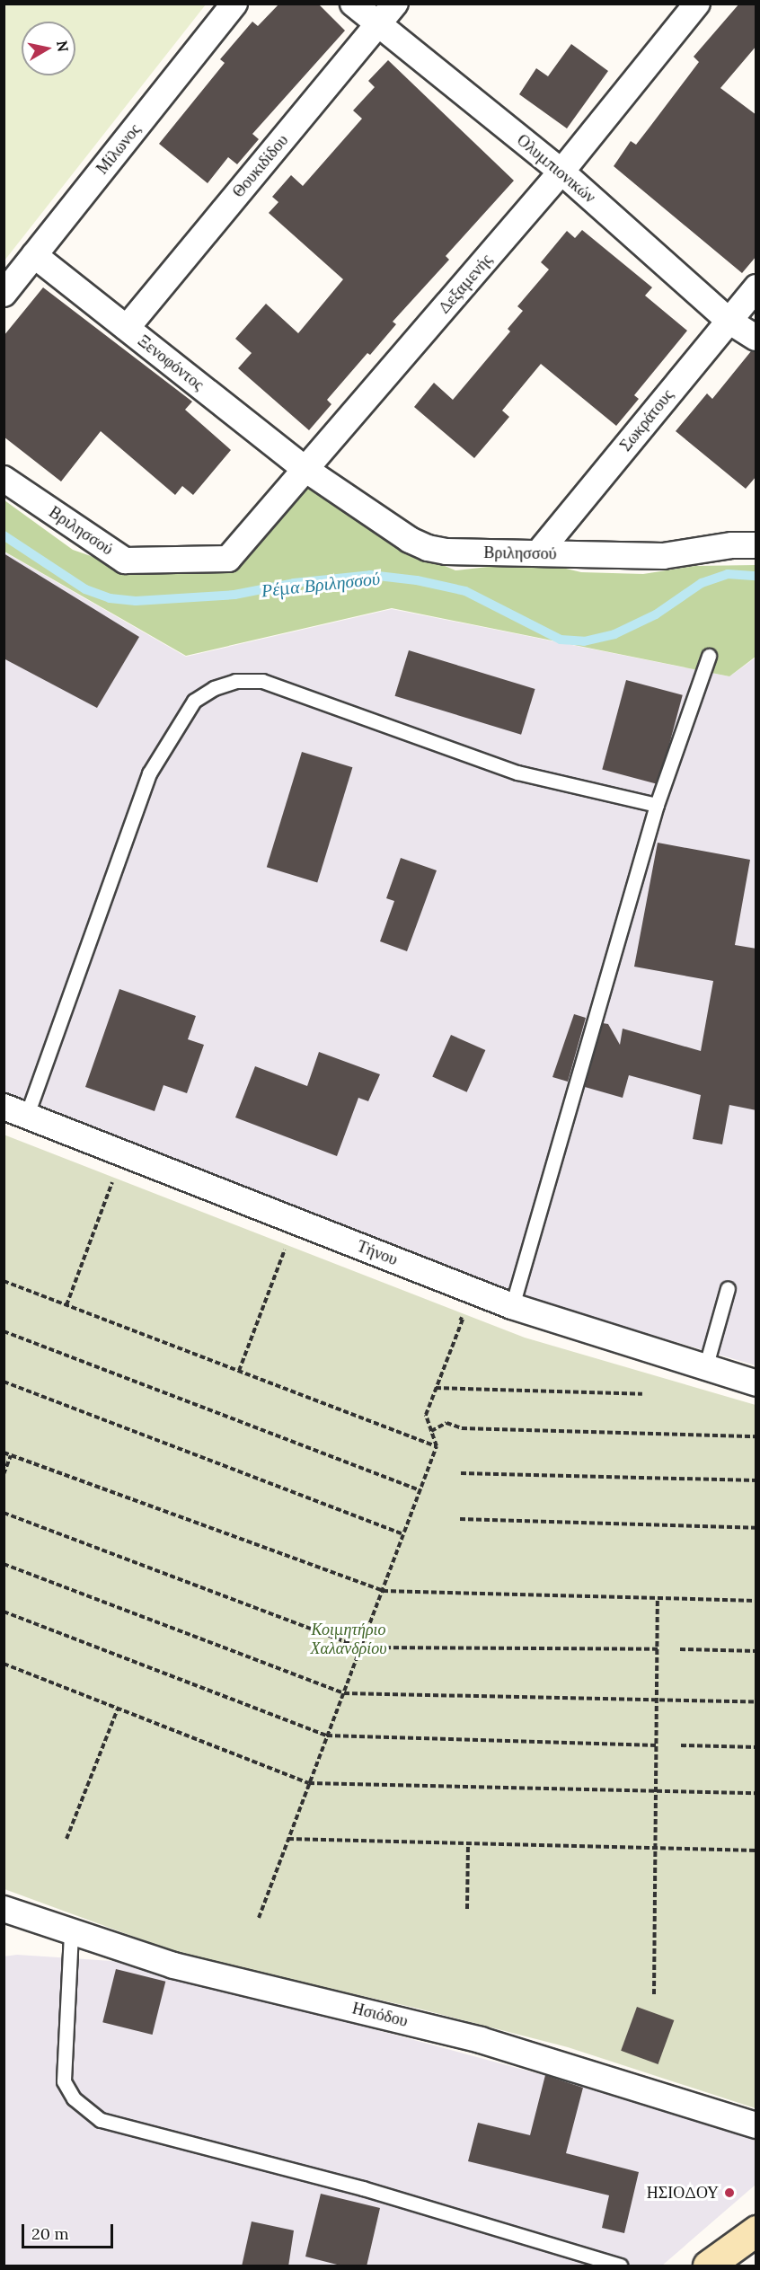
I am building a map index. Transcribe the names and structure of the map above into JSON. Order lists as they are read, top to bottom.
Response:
{
  "streets": {
    "street": [
      "Μίλωνος",
      "Θουκιδίδου",
      "Ολυμπιονικών",
      "Δεξαμενής",
      "Ξενοφόντος",
      "Σωκράτους",
      "Βριλησσού",
      "Τήνου",
      "Ησιόδου"
    ]
  },
  "crossings": [
    ["Μίλωνος", "Ξενοφόντος"],
    ["Θουκιδίδου", "Ολυμπιονικών"],
    ["Θουκιδίδου", "Ξενοφόντος"],
    ["Ολυμπιονικών", "Δεξαμενής"],
    ["Ολυμπιονικών", "Σωκράτους"],
    ["Δεξαμενής", "Ξενοφόντος"],
    ["Δεξαμενής", "Βριλησσού"],
    ["Ξενοφόντος", "Βριλησσού"],
    ["Σωκράτους", "Βριλησσού"]
  ],
  "water": ["Ρέμα Βριλησσού"],
  "parks": ["Κοιμητήριο Χαλανδρίου"],
  "places": ["ΗΣΙΟΔΟΥ"],
  "scale_bar": "20 m",
  "north": "right"
}
